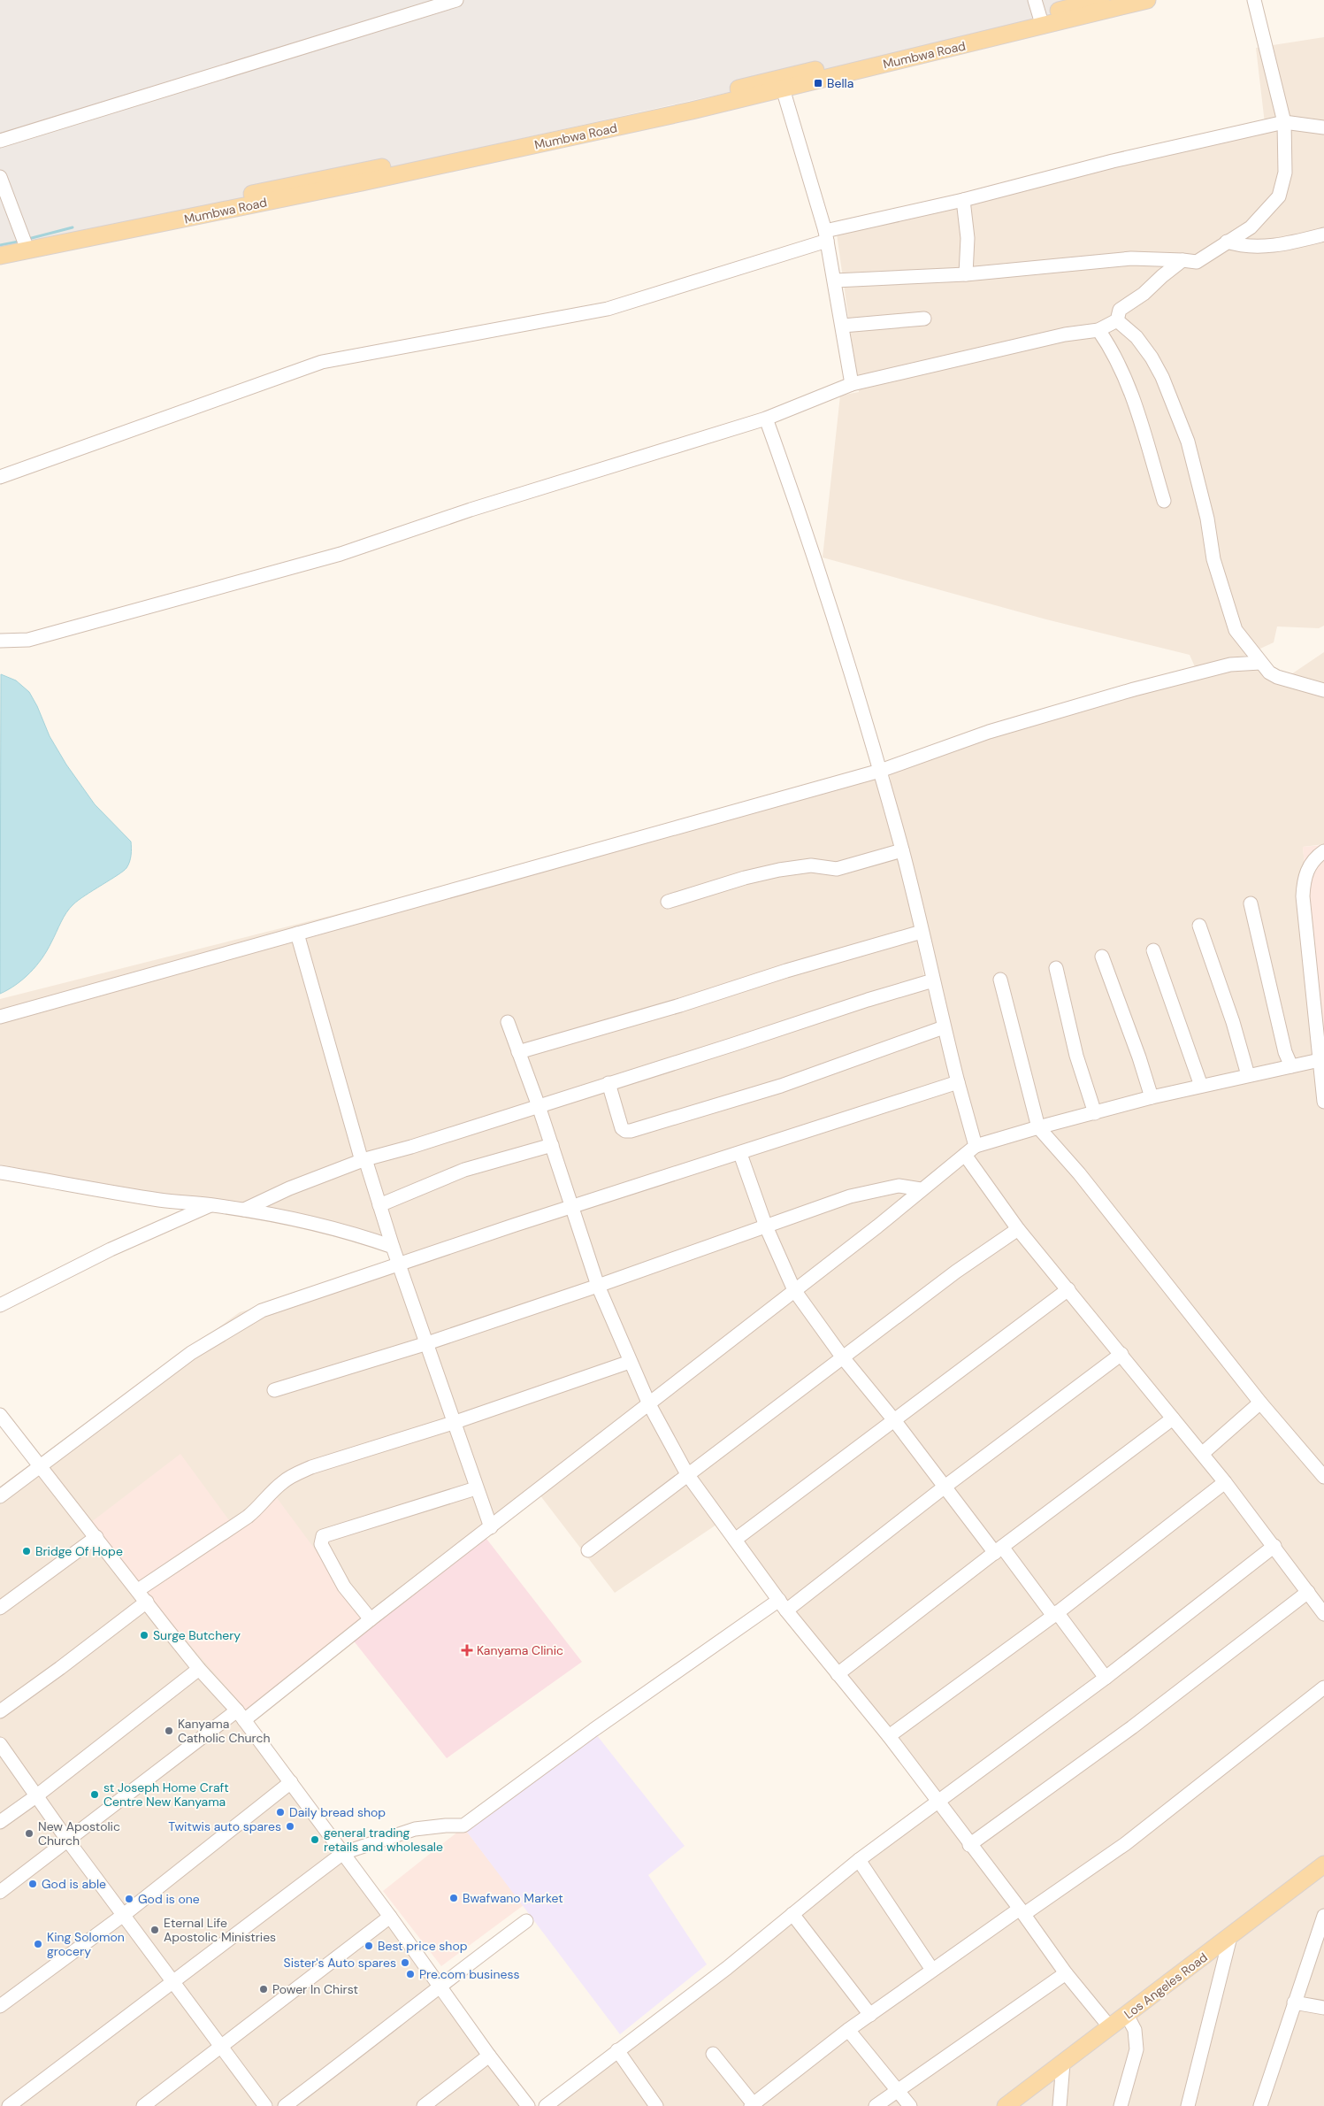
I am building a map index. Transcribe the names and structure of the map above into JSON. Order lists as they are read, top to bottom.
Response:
{
  "streets": {
    "main road": ["Mumbwa Road", "Los Angeles Road"]
  },
  "places": {
    "transit": ["Bella"],
    "other": [
      "Bridge Of Hope",
      "Surge Butchery",
      "Kanyama Catholic Church",
      "st Joseph Home Craft Centre New Kanyama",
      "Daily bread shop",
      "Twitwis auto spares",
      "New Apostolic Church",
      "general trading retails and wholesale",
      "God is able",
      "Bwafwano Market",
      "God is one",
      "Eternal Life Apostolic Ministries",
      "King Solomon grocery",
      "Best price shop",
      "Sister's Auto spares",
      "Pre.com business",
      "Power In Chirst"
    ],
    "health": ["Kanyama Clinic"]
  }
}
